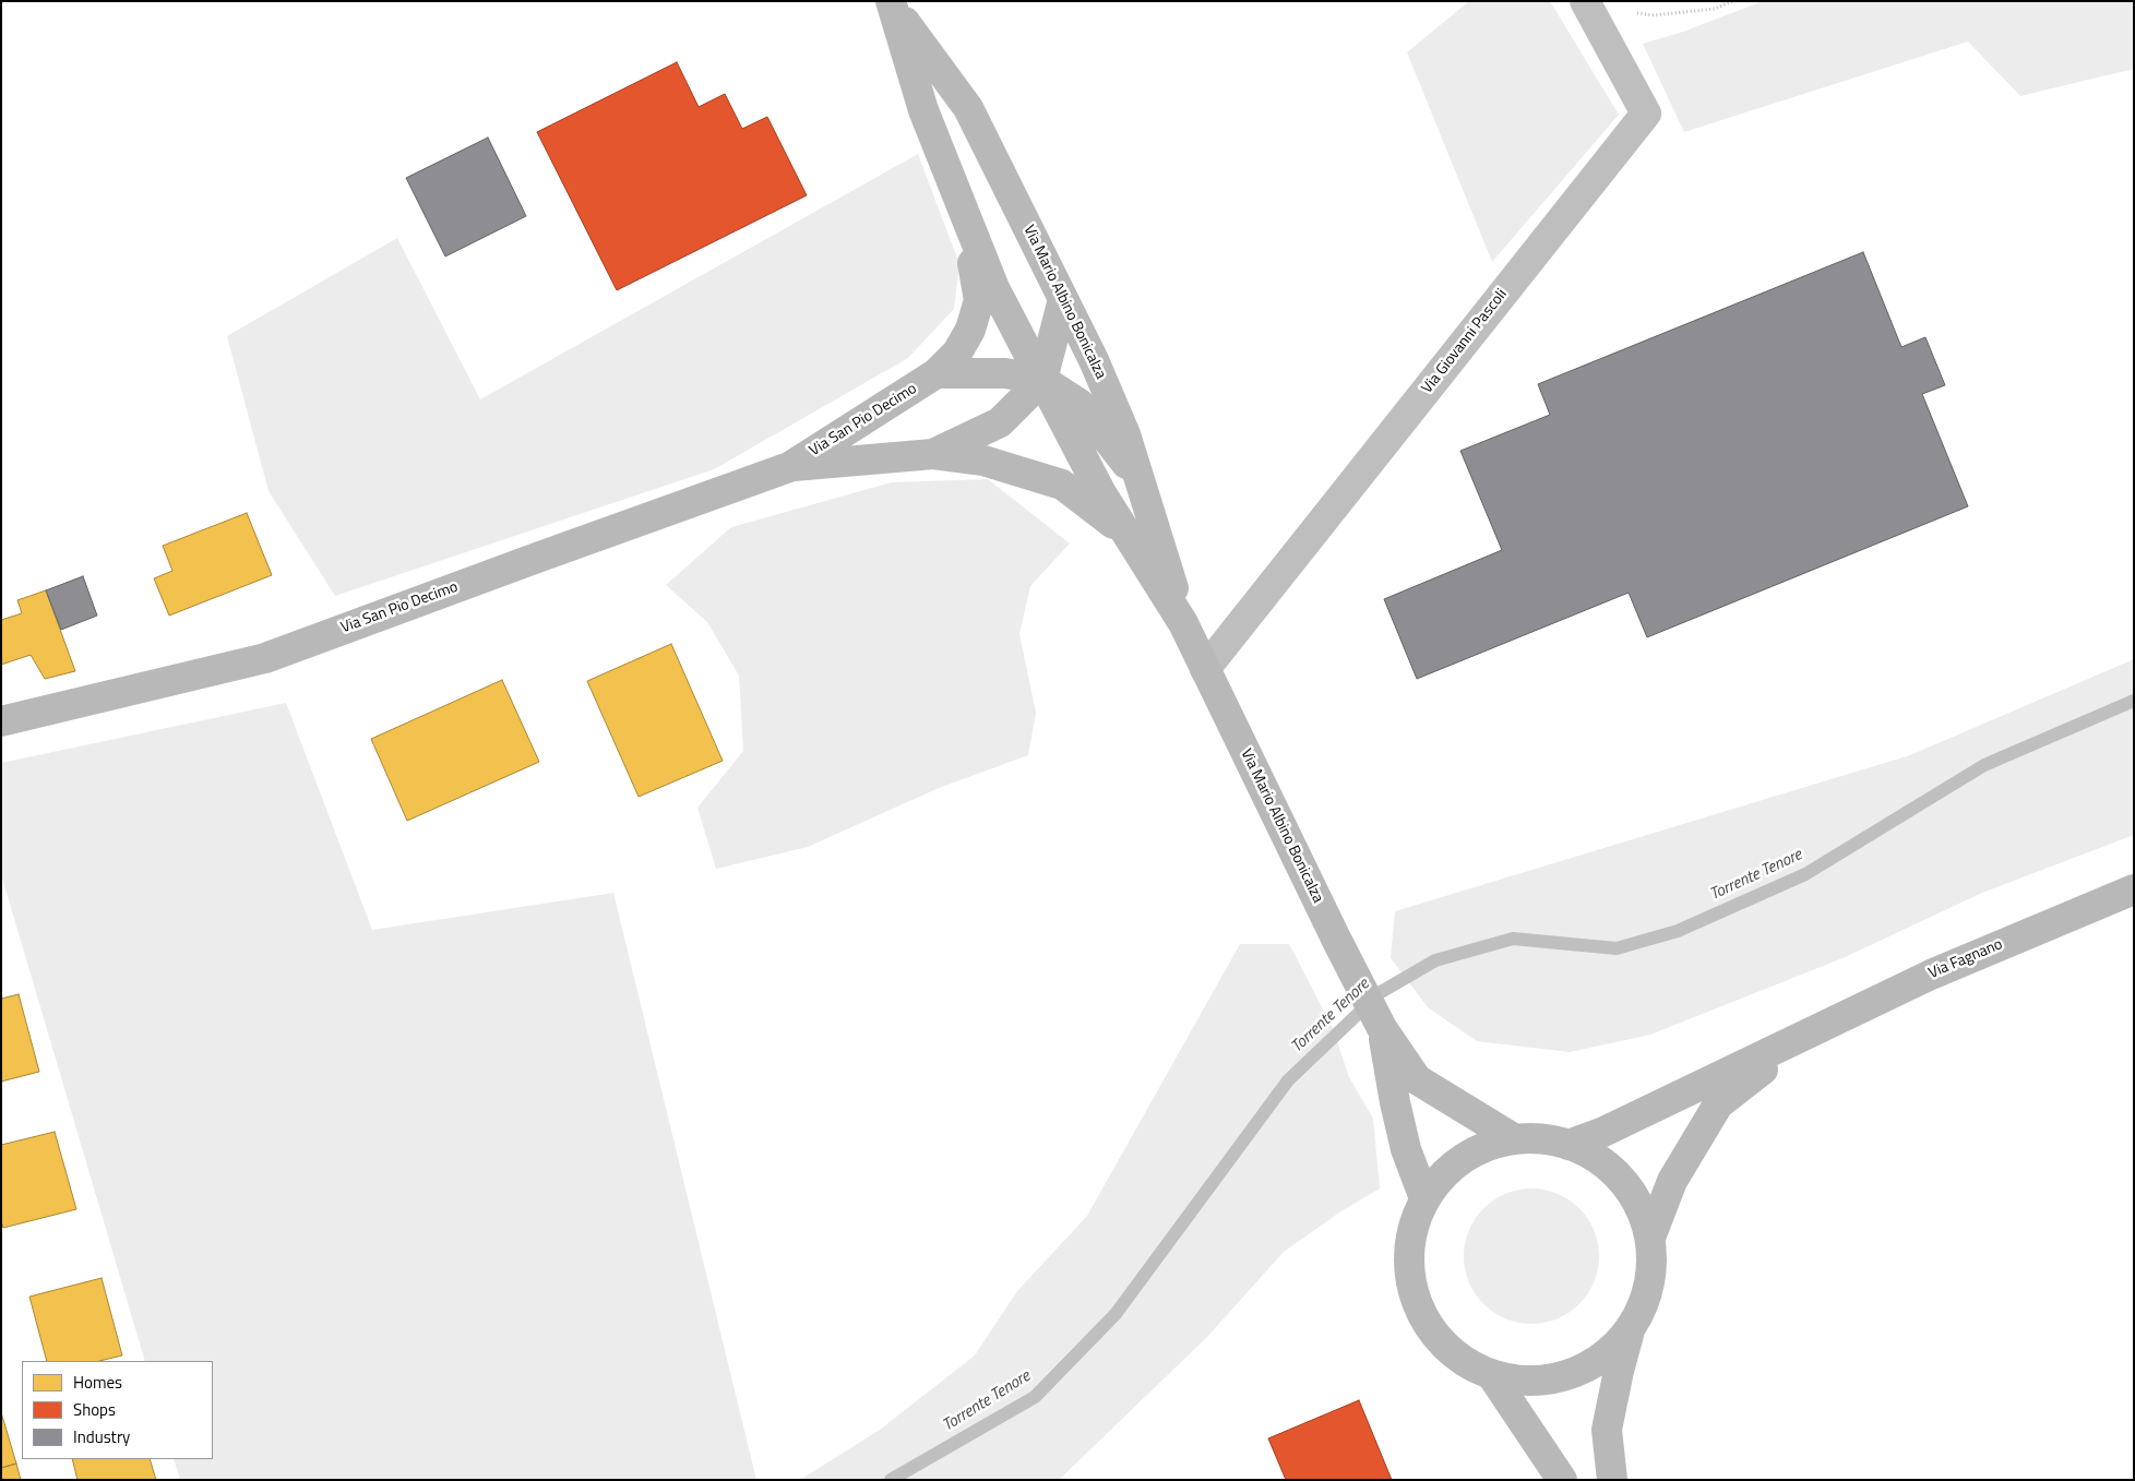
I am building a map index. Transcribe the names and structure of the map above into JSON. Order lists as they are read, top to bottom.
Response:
{
  "streets": {
    "main road": ["Via Mario Albino Bonicalza", "Via San Pio Decimo", "Via Fagnano"],
    "street": ["Via Giovanni Pascoli"]
  },
  "crossings": [
    ["Via Mario Albino Bonicalza", "Via Giovanni Pascoli"],
    ["Via Mario Albino Bonicalza", "Via San Pio Decimo"]
  ],
  "water": ["Torrente Tenore"],
  "legend": ["Homes", "Shops", "Industry"]
}
